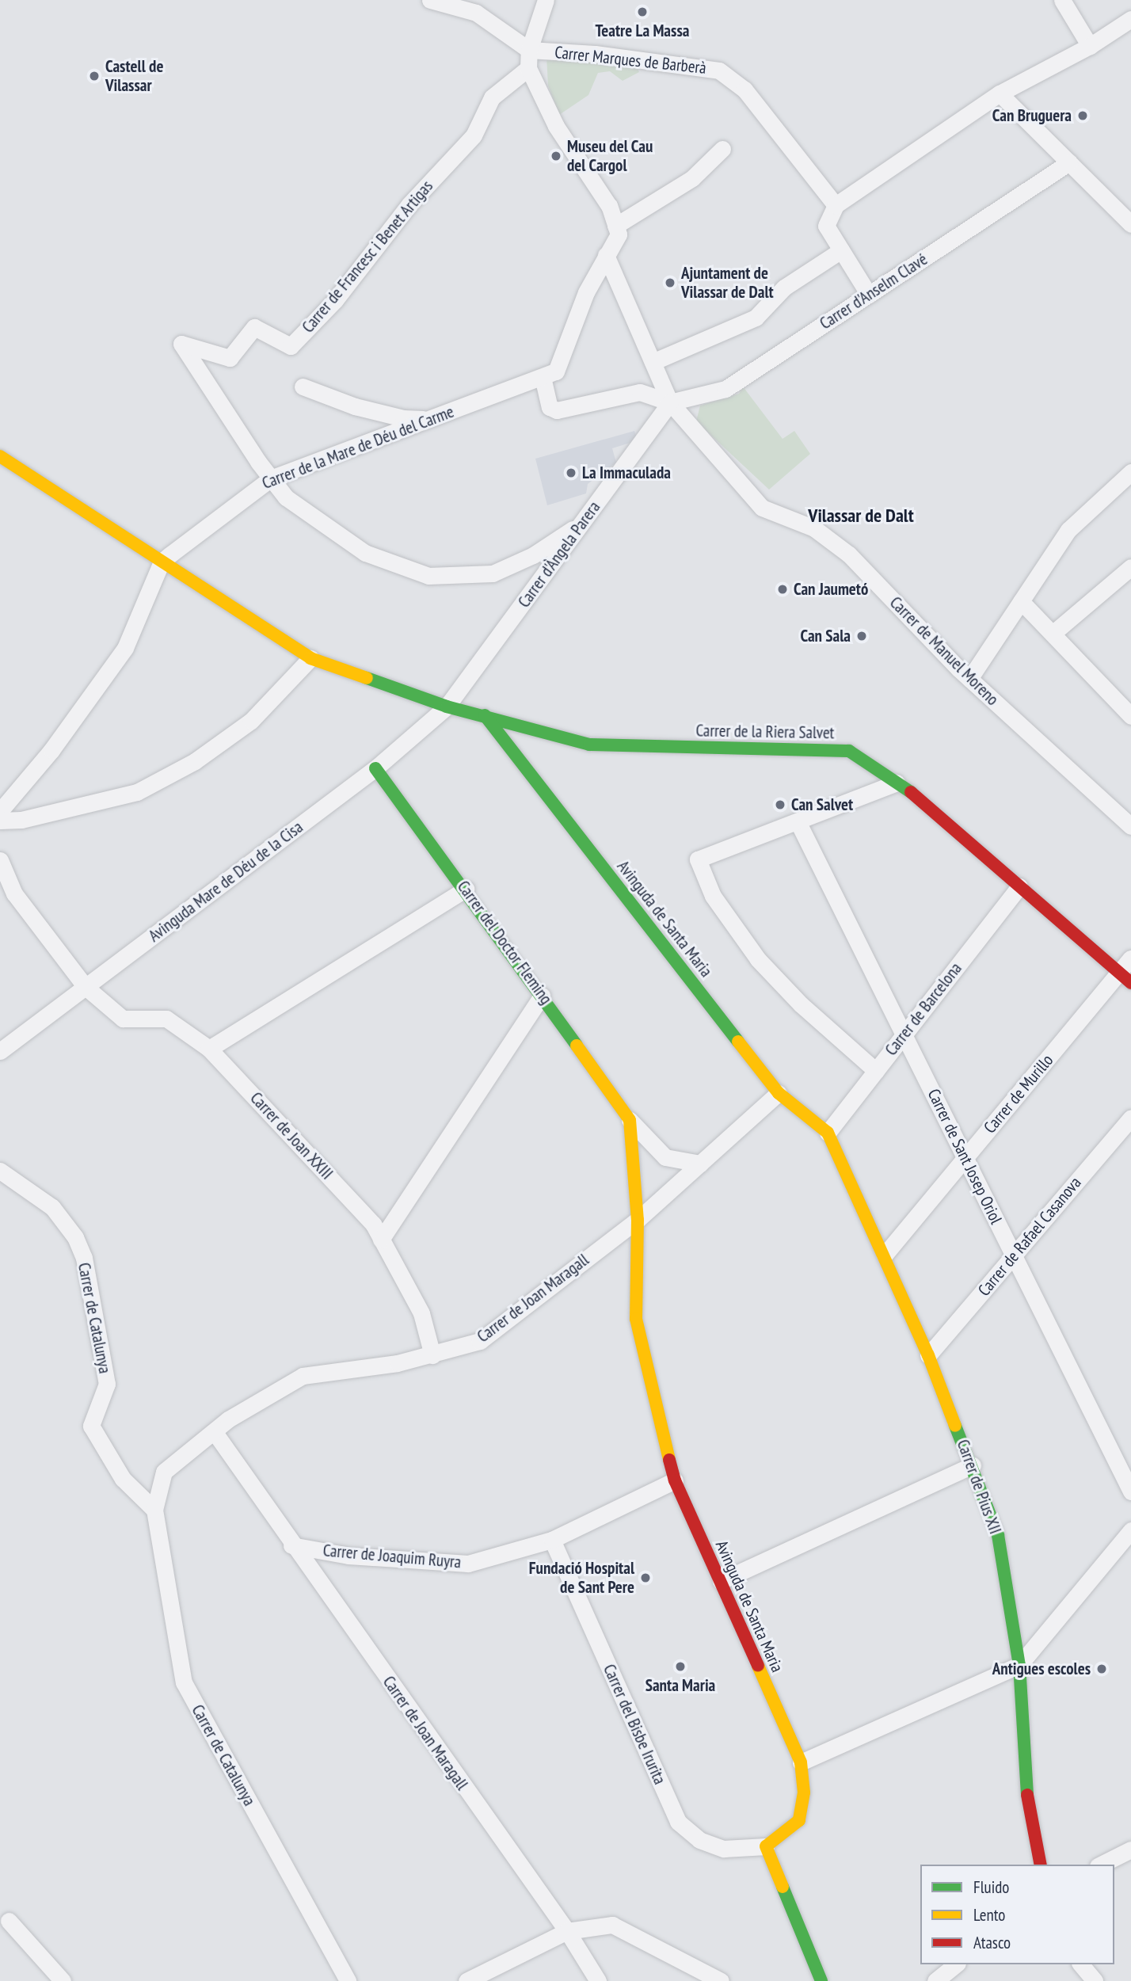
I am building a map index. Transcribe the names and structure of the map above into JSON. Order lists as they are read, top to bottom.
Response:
{
  "streets": {
    "street": [
      "Carrer Marques de Barberà",
      "Carrer de Francesc i Benet Artigas",
      "Carrer d'Anselm Clavé",
      "Carrer de la Mare de Déu del Carme",
      "Carrer d'Àngela Parera",
      "Carrer de Manuel Moreno",
      "Carrer de la Riera Salvet",
      "Avinguda Mare de Déu de la Cisa",
      "Avinguda de Santa Maria",
      "Carrer del Doctor Fleming",
      "Carrer de Barcelona",
      "Carrer de Murillo",
      "Carrer de Joan XXIII",
      "Carrer de Sant Josep Oriol",
      "Carrer de Rafael Casanova",
      "Carrer de Joan Maragall",
      "Carrer de Catalunya",
      "Carrer de Pius XII",
      "Carrer de Joaquim Ruyra",
      "Carrer del Bisbe Irurita"
    ]
  },
  "crossings": [
    ["Carrer de Francesc i Benet Artigas", "Carrer de la Mare de Déu del Carme"],
    ["Carrer d'Anselm Clavé", "Carrer d'Àngela Parera"],
    ["Carrer d'Anselm Clavé", "Carrer de Manuel Moreno"],
    ["Carrer de la Mare de Déu del Carme", "Carrer de Manuel Moreno"],
    ["Carrer de la Mare de Déu del Carme", "Carrer de la Riera Salvet"],
    ["Carrer d'Àngela Parera", "Carrer de Manuel Moreno"],
    ["Carrer d'Àngela Parera", "Carrer de la Riera Salvet"],
    ["Carrer d'Àngela Parera", "Avinguda Mare de Déu de la Cisa"],
    ["Carrer de la Riera Salvet", "Avinguda Mare de Déu de la Cisa"],
    ["Carrer de la Riera Salvet", "Avinguda de Santa Maria"],
    ["Carrer de la Riera Salvet", "Carrer de Barcelona"],
    ["Carrer de la Riera Salvet", "Carrer de Murillo"],
    ["Avinguda Mare de Déu de la Cisa", "Carrer del Doctor Fleming"],
    ["Avinguda Mare de Déu de la Cisa", "Carrer de Joan XXIII"],
    ["Avinguda de Santa Maria", "Carrer de Barcelona"],
    ["Avinguda de Santa Maria", "Carrer de Joan Maragall"],
    ["Avinguda de Santa Maria", "Carrer de Pius XII"],
    ["Avinguda de Santa Maria", "Carrer de Joaquim Ruyra"],
    ["Avinguda de Santa Maria", "Carrer del Bisbe Irurita"],
    ["Carrer del Doctor Fleming", "Carrer de Joan Maragall"],
    ["Carrer de Barcelona", "Carrer de Sant Josep Oriol"],
    ["Carrer de Barcelona", "Carrer de Pius XII"],
    ["Carrer de Murillo", "Carrer de Sant Josep Oriol"],
    ["Carrer de Murillo", "Carrer de Pius XII"],
    ["Carrer de Joan XXIII", "Carrer de Joan Maragall"],
    ["Carrer de Sant Josep Oriol", "Carrer de Rafael Casanova"],
    ["Carrer de Rafael Casanova", "Carrer de Pius XII"],
    ["Carrer de Joan Maragall", "Carrer de Catalunya"],
    ["Carrer de Joan Maragall", "Carrer de Joaquim Ruyra"],
    ["Carrer de Joaquim Ruyra", "Carrer del Bisbe Irurita"]
  ],
  "districts": ["Vilassar de Dalt"],
  "places": [
    "Teatre La Massa",
    "Castell de Vilassar",
    "Can Bruguera",
    "Museu del Cau del Cargol",
    "Ajuntament de Vilassar de Dalt",
    "La Immaculada",
    "Can Jaumetó",
    "Can Sala",
    "Can Salvet",
    "Fundació Hospital de Sant Pere",
    "Santa Maria",
    "Antigues escoles"
  ],
  "legend": ["Fluido", "Lento", "Atasco"]
}
